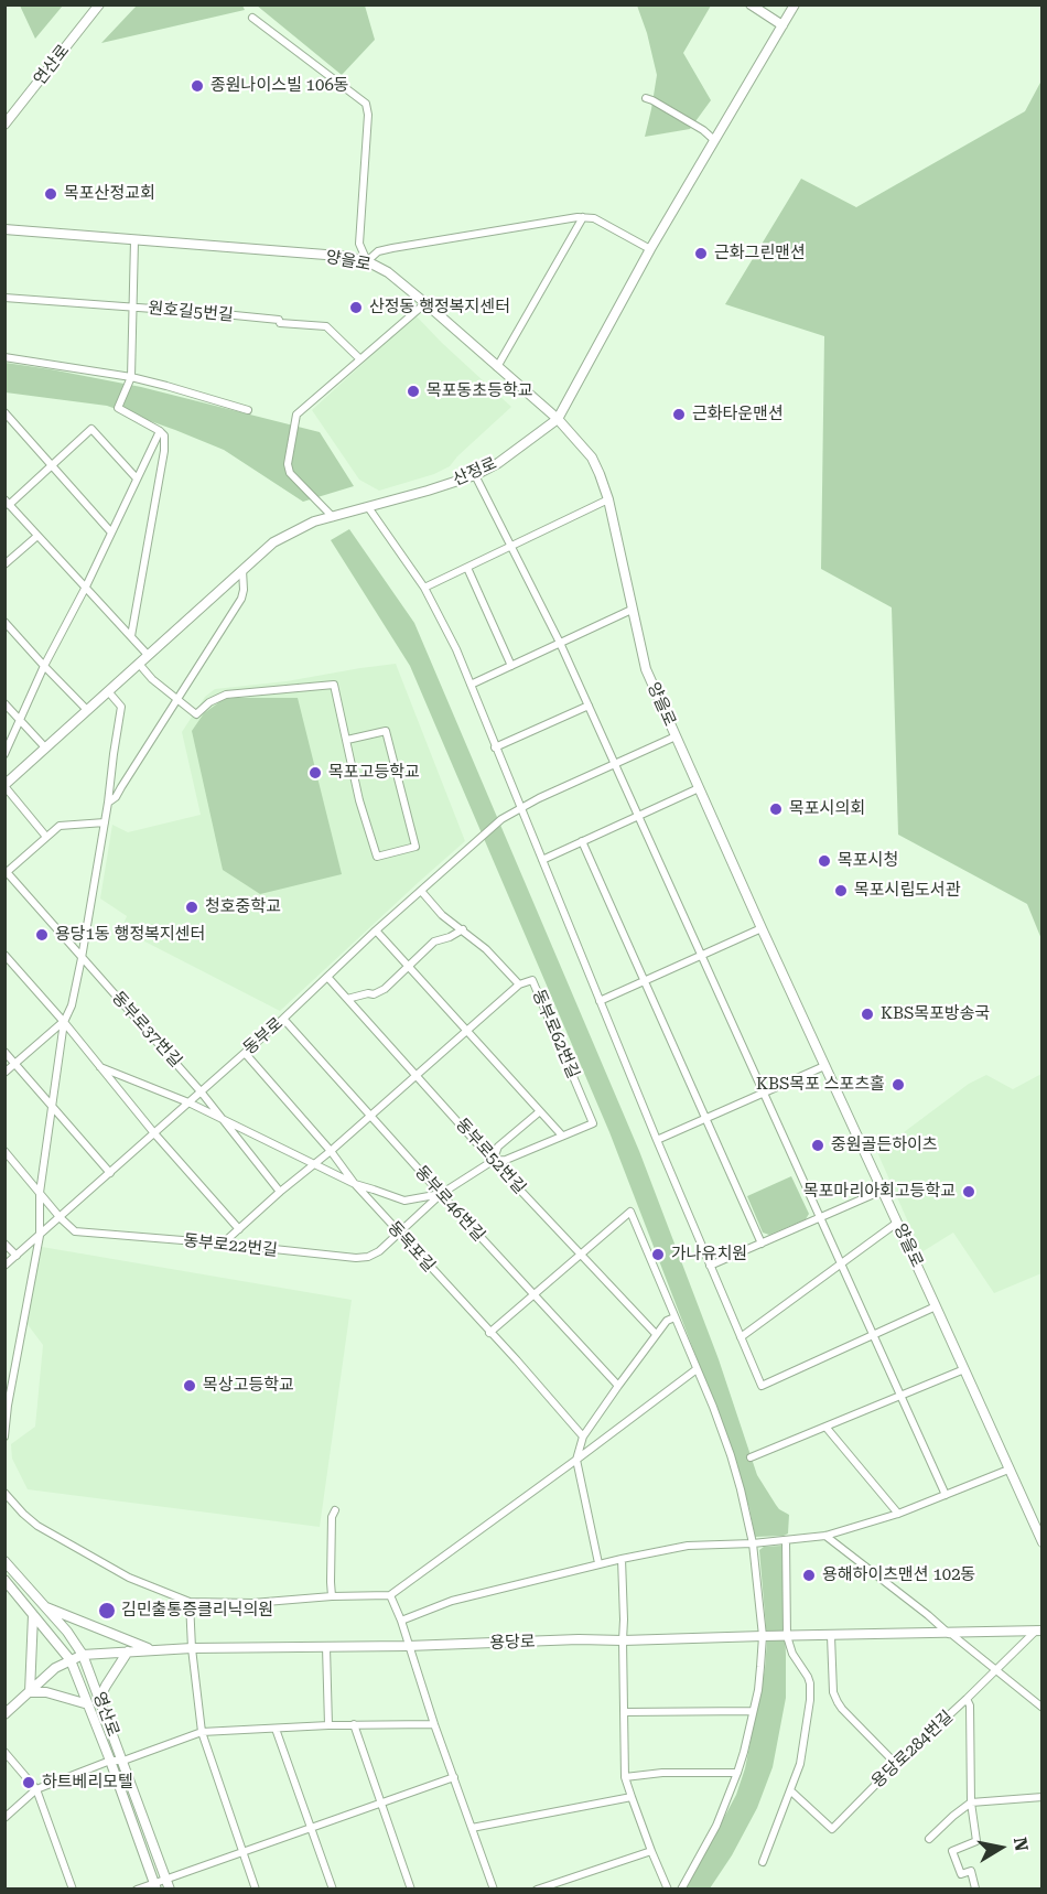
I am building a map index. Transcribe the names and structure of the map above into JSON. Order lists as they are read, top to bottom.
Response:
{
  "streets": {
    "street": [
      "연산로",
      "양을로",
      "원호길5번길",
      "산정로",
      "동부로37번길",
      "동부로62번길",
      "동부로",
      "동부로52번길",
      "동부로46번길",
      "동부로22번길",
      "동목포길",
      "용당로",
      "영산로",
      "용당로284번길"
    ]
  },
  "crossings": [
    ["양을로", "산정로"],
    ["양을로", "동부로"],
    ["동부로37번길", "동부로"],
    ["동부로62번길", "동부로"],
    ["동부로", "동부로52번길"],
    ["동부로", "동부로46번길"],
    ["동부로", "동부로22번길"],
    ["동부로", "동목포길"],
    ["동부로46번길", "동부로22번길"],
    ["동부로22번길", "동목포길"],
    ["용당로", "영산로"],
    ["용당로", "용당로284번길"]
  ],
  "places": [
    "종원나이스빌 106동",
    "목포산정교회",
    "근화그린맨션",
    "산정동 행정복지센터",
    "목포동초등학교",
    "근화타운맨션",
    "목포고등학교",
    "목포시의회",
    "목포시청",
    "목포시립도서관",
    "청호중학교",
    "용당1동 행정복지센터",
    "KBS목포방송국",
    "KBS목포 스포츠홀",
    "중원골든하이츠",
    "목포마리아회고등학교",
    "가나유치원",
    "목상고등학교",
    "용해하이츠맨션 102동",
    "김민출통증클리닉의원",
    "하트베리모텔"
  ],
  "north": "right"
}
